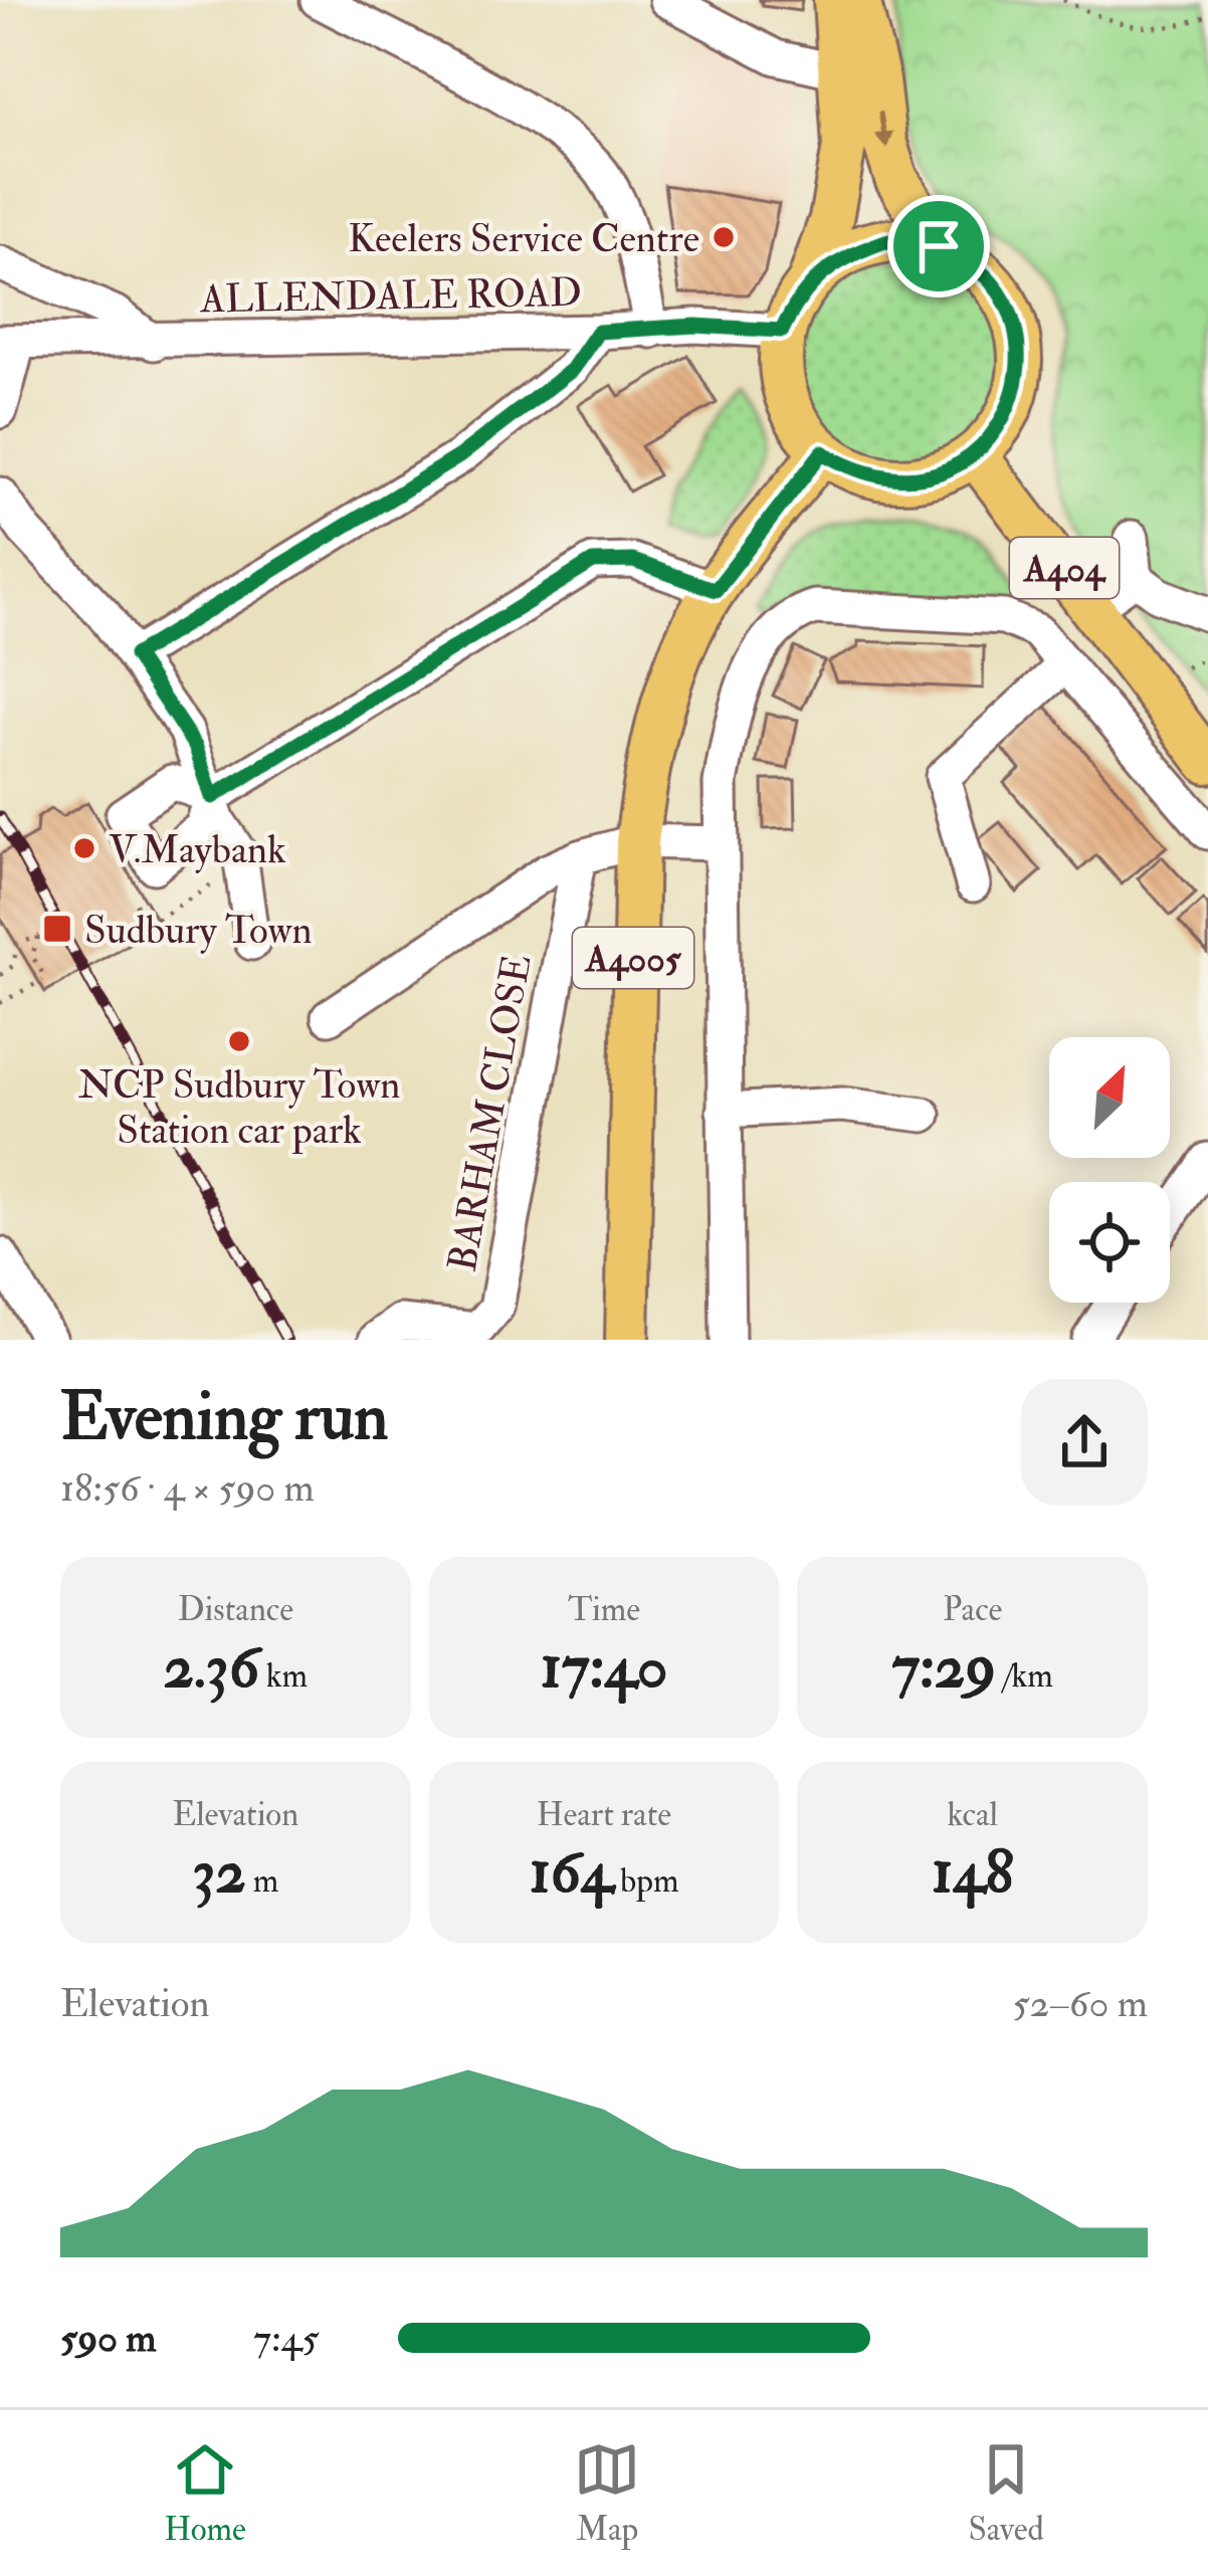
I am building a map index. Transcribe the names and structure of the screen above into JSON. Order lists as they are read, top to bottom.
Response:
{
  "streets": {
    "main road": ["A404", "A4005"],
    "street": ["ALLENDALE ROAD", "BARHAM CLOSE"]
  },
  "crossings": [
    ["ALLENDALE ROAD", "A404"],
    ["ALLENDALE ROAD", "A4005"],
    ["A404", "A4005"]
  ],
  "places": {
    "other": ["Keelers Service Centre", "V.Maybank", "NCP Sudbury Town Station car park"],
    "transit": ["Sudbury Town"]
  },
  "north": "top right",
  "page": {
    "heading": ["Evening run", "18:56 · 4 × 590 m"],
    "stats": [
      ["Distance", "2.36 km"],
      ["Time", "17:40"],
      ["Pace", "7:29 /km"],
      ["Elevation", "32 m"],
      ["Heart rate", "164 bpm"],
      ["kcal", "148"]
    ],
    "chart": ["Elevation", "52–60 m"],
    "list": [
      {
        "name": "590 m",
        "note": "7:45"
      }
    ],
    "tabs": ["Home", "Map", "Saved"]
  }
}
